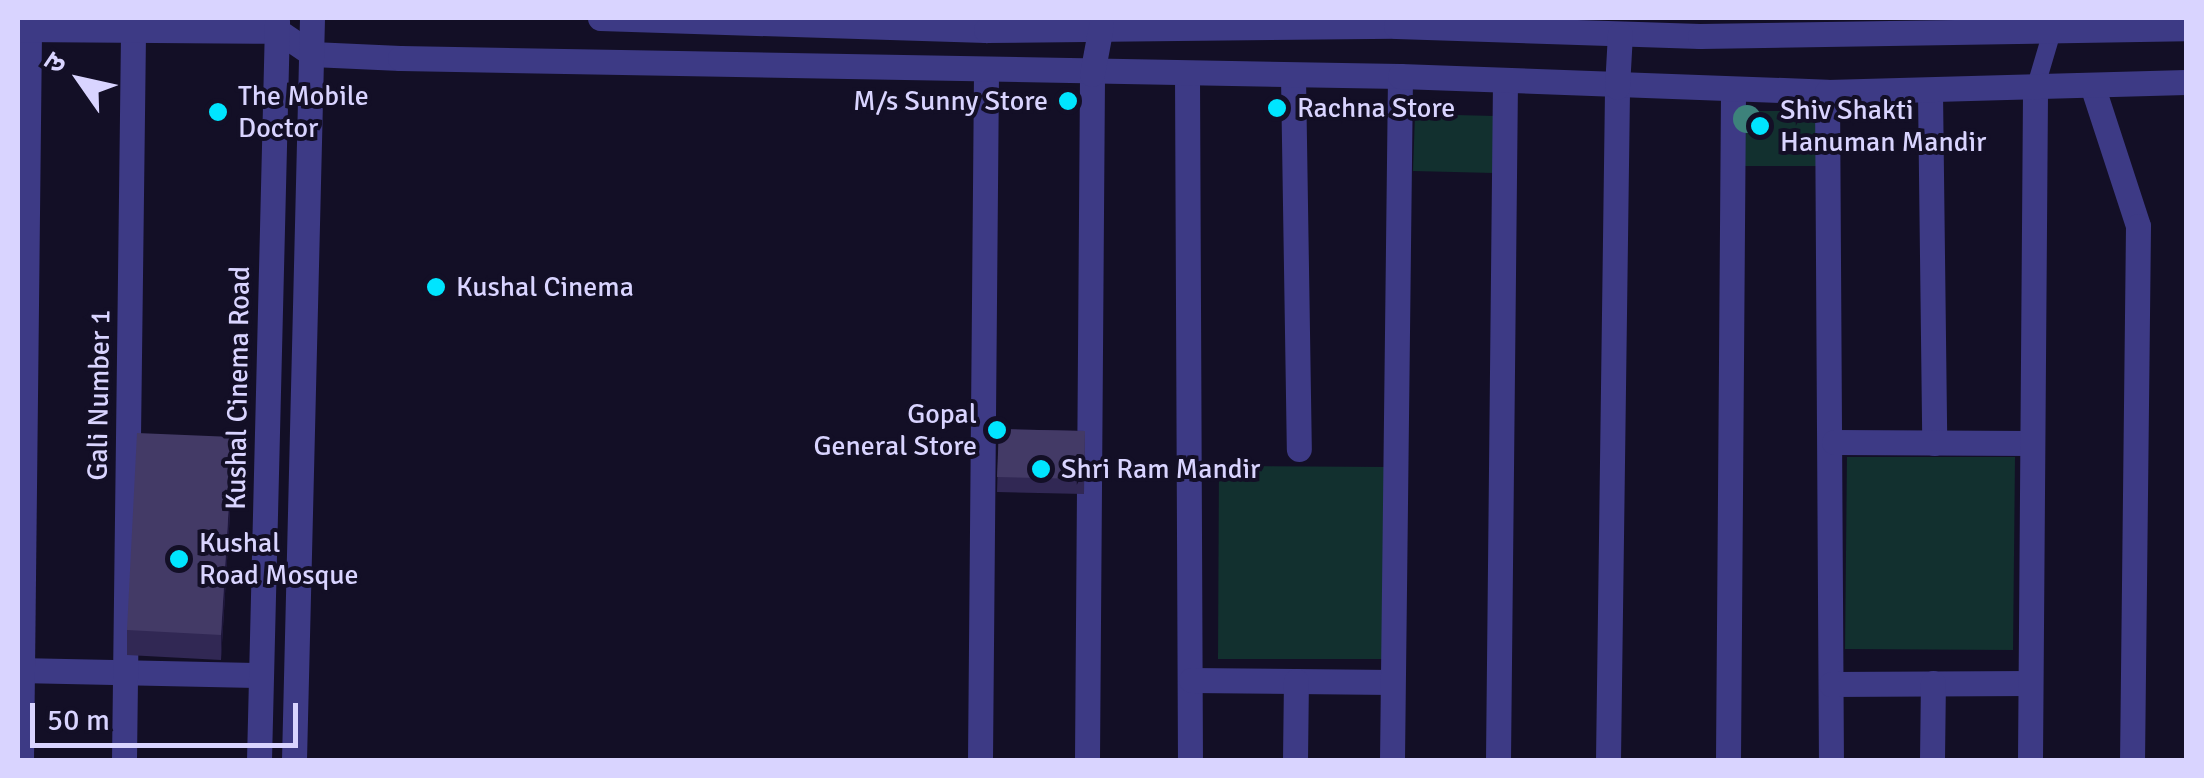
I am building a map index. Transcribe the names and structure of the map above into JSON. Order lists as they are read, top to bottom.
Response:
{
  "streets": {
    "street": ["Kushal Cinema Road", "Gali Number 1"]
  },
  "places": [
    "M/s Sunny Store",
    "Rachna Store",
    "The Mobile Doctor",
    "Shiv Shakti Hanuman Mandir",
    "Kushal Cinema",
    "Gopal General Store",
    "Shri Ram Mandir",
    "Kushal Road Mosque"
  ],
  "scale_bar": "50 m",
  "north": "top left"
}
